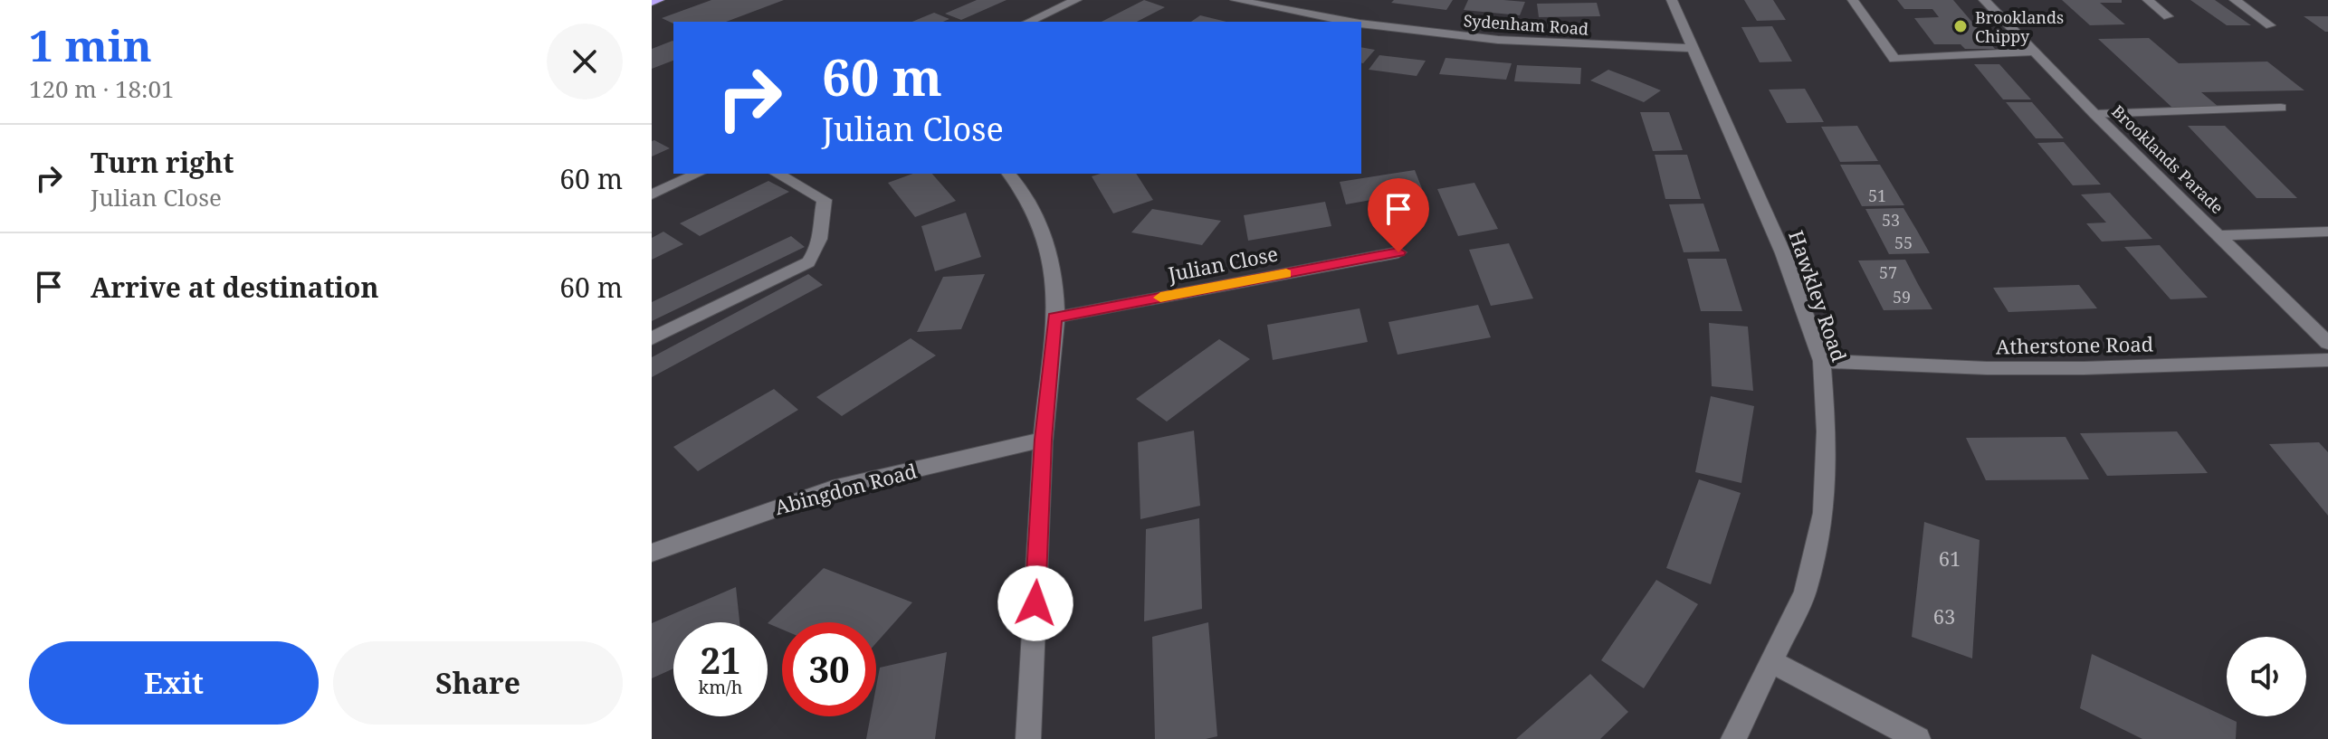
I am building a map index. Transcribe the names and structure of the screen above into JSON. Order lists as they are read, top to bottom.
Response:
{
  "streets": {
    "street": [
      "Sydenham Road",
      "Brooklands Parade",
      "Julian Close",
      "Hawkley Road",
      "Atherstone Road",
      "Abingdon Road"
    ]
  },
  "crossings": [
    ["Sydenham Road", "Hawkley Road"],
    ["Hawkley Road", "Atherstone Road"]
  ],
  "places": ["Brooklands Chippy"],
  "house_numbers": [
    "51",
    "53",
    "55",
    "57",
    "59",
    "61",
    "63"
  ],
  "page": {
    "heading": ["1 min", "120 m · 18:01"],
    "turn": ["60 m", "Julian Close"],
    "list": [
      {
        "name": "Turn right",
        "note": "Julian Close",
        "value": "60 m"
      },
      {
        "name": "Arrive at destination",
        "value": "60 m"
      }
    ],
    "speed": "21 km/h",
    "limit": "30",
    "buttons": ["Exit", "Share"]
  }
}
